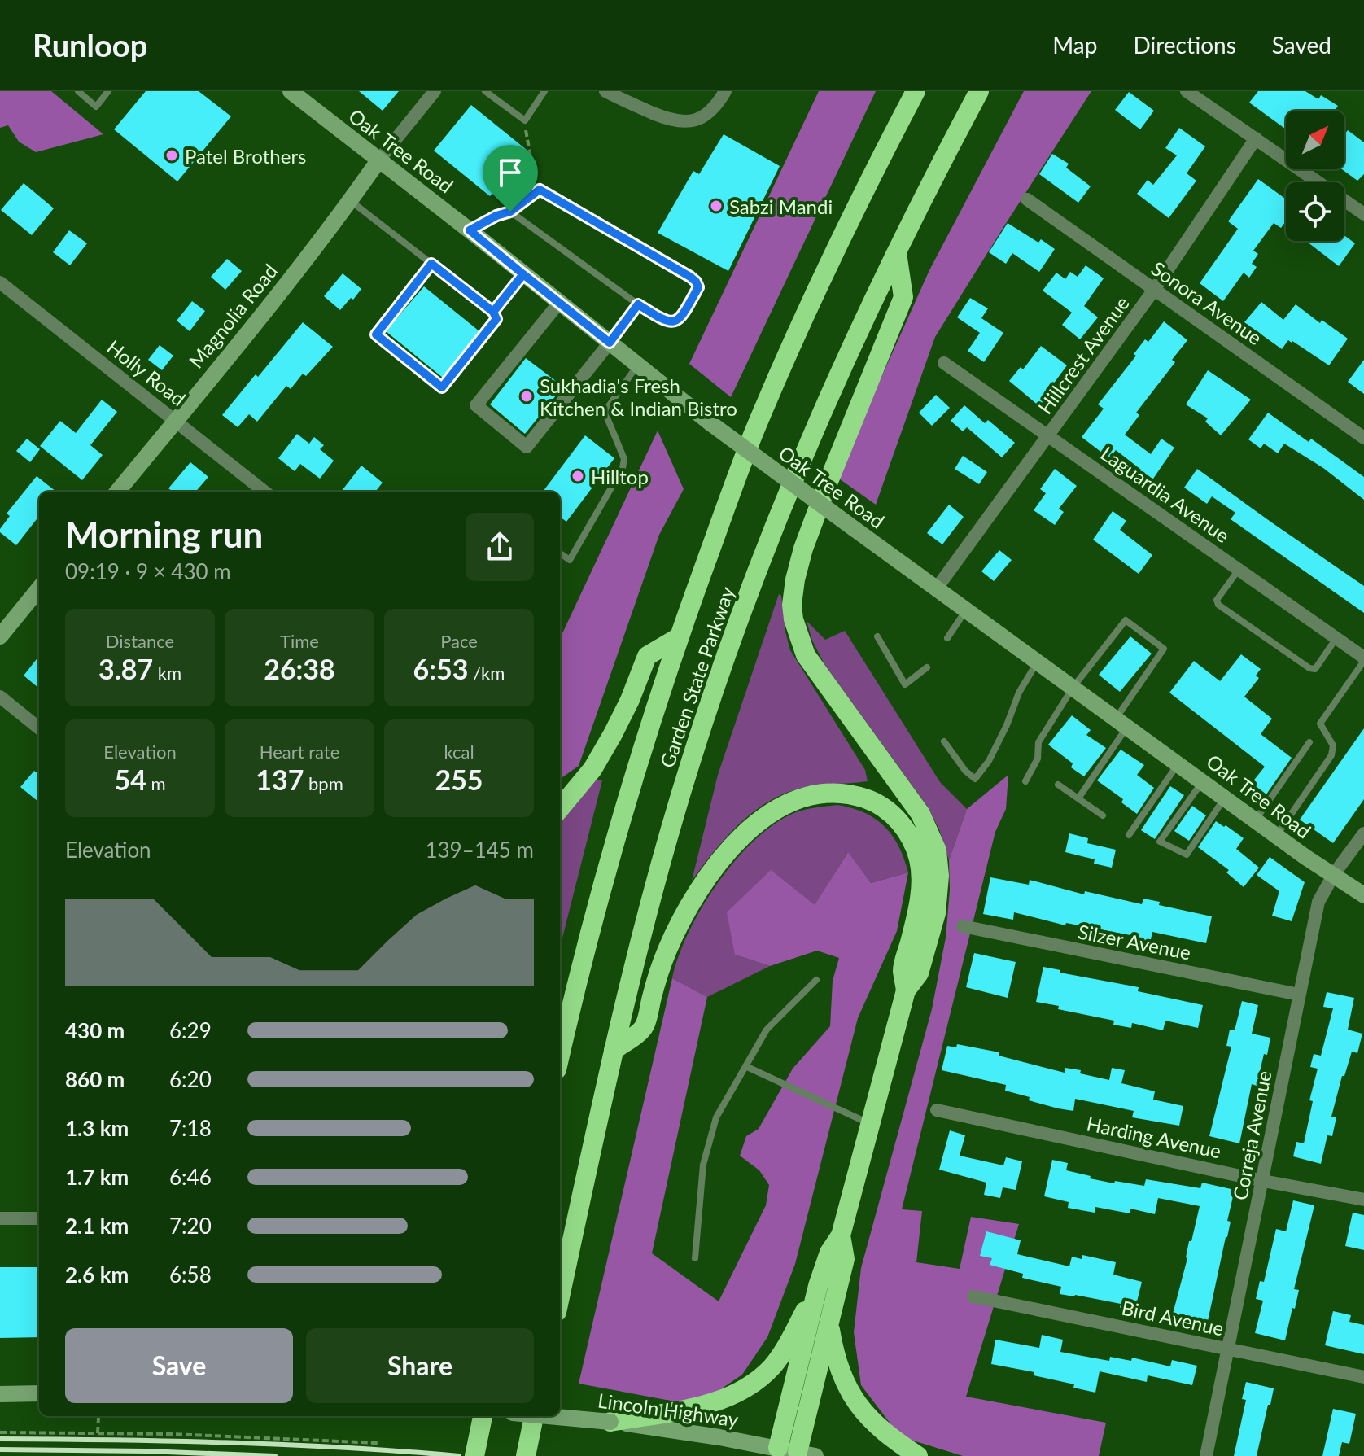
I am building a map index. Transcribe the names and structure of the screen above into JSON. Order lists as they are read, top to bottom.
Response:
{
  "streets": {
    "highway": ["Garden State Parkway"],
    "street": [
      "Oak Tree Road",
      "Sonora Avenue",
      "Magnolia Road",
      "Hillcrest Avenue",
      "Holly Road",
      "Laguardia Avenue",
      "Silzer Avenue",
      "Correja Avenue",
      "Harding Avenue",
      "Bird Avenue",
      "Lincoln Highway"
    ]
  },
  "crossings": [
    ["Oak Tree Road", "Magnolia Road"],
    ["Oak Tree Road", "Hillcrest Avenue"],
    ["Oak Tree Road", "Correja Avenue"],
    ["Sonora Avenue", "Hillcrest Avenue"],
    ["Magnolia Road", "Holly Road"],
    ["Hillcrest Avenue", "Laguardia Avenue"],
    ["Silzer Avenue", "Correja Avenue"],
    ["Correja Avenue", "Harding Avenue"],
    ["Correja Avenue", "Bird Avenue"]
  ],
  "places": [
    "Patel Brothers",
    "Sabzi Mandi",
    "Sukhadia's Fresh Kitchen & Indian Bistro",
    "Hilltop"
  ],
  "north": "top right",
  "page": {
    "header": "Runloop",
    "nav": ["Map", "Directions", "Saved"],
    "heading": ["Morning run", "09:19 · 9 × 430 m"],
    "stats": [
      ["Distance", "3.87 km"],
      ["Time", "26:38"],
      ["Pace", "6:53 /km"],
      ["Elevation", "54 m"],
      ["Heart rate", "137 bpm"],
      ["kcal", "255"]
    ],
    "chart": ["Elevation", "139–145 m"],
    "list": [
      {
        "name": "430 m",
        "note": "6:29"
      },
      {
        "name": "860 m",
        "note": "6:20"
      },
      {
        "name": "1.3 km",
        "note": "7:18"
      },
      {
        "name": "1.7 km",
        "note": "6:46"
      },
      {
        "name": "2.1 km",
        "note": "7:20"
      },
      {
        "name": "2.6 km",
        "note": "6:58"
      }
    ],
    "buttons": ["Save", "Share"]
  }
}
